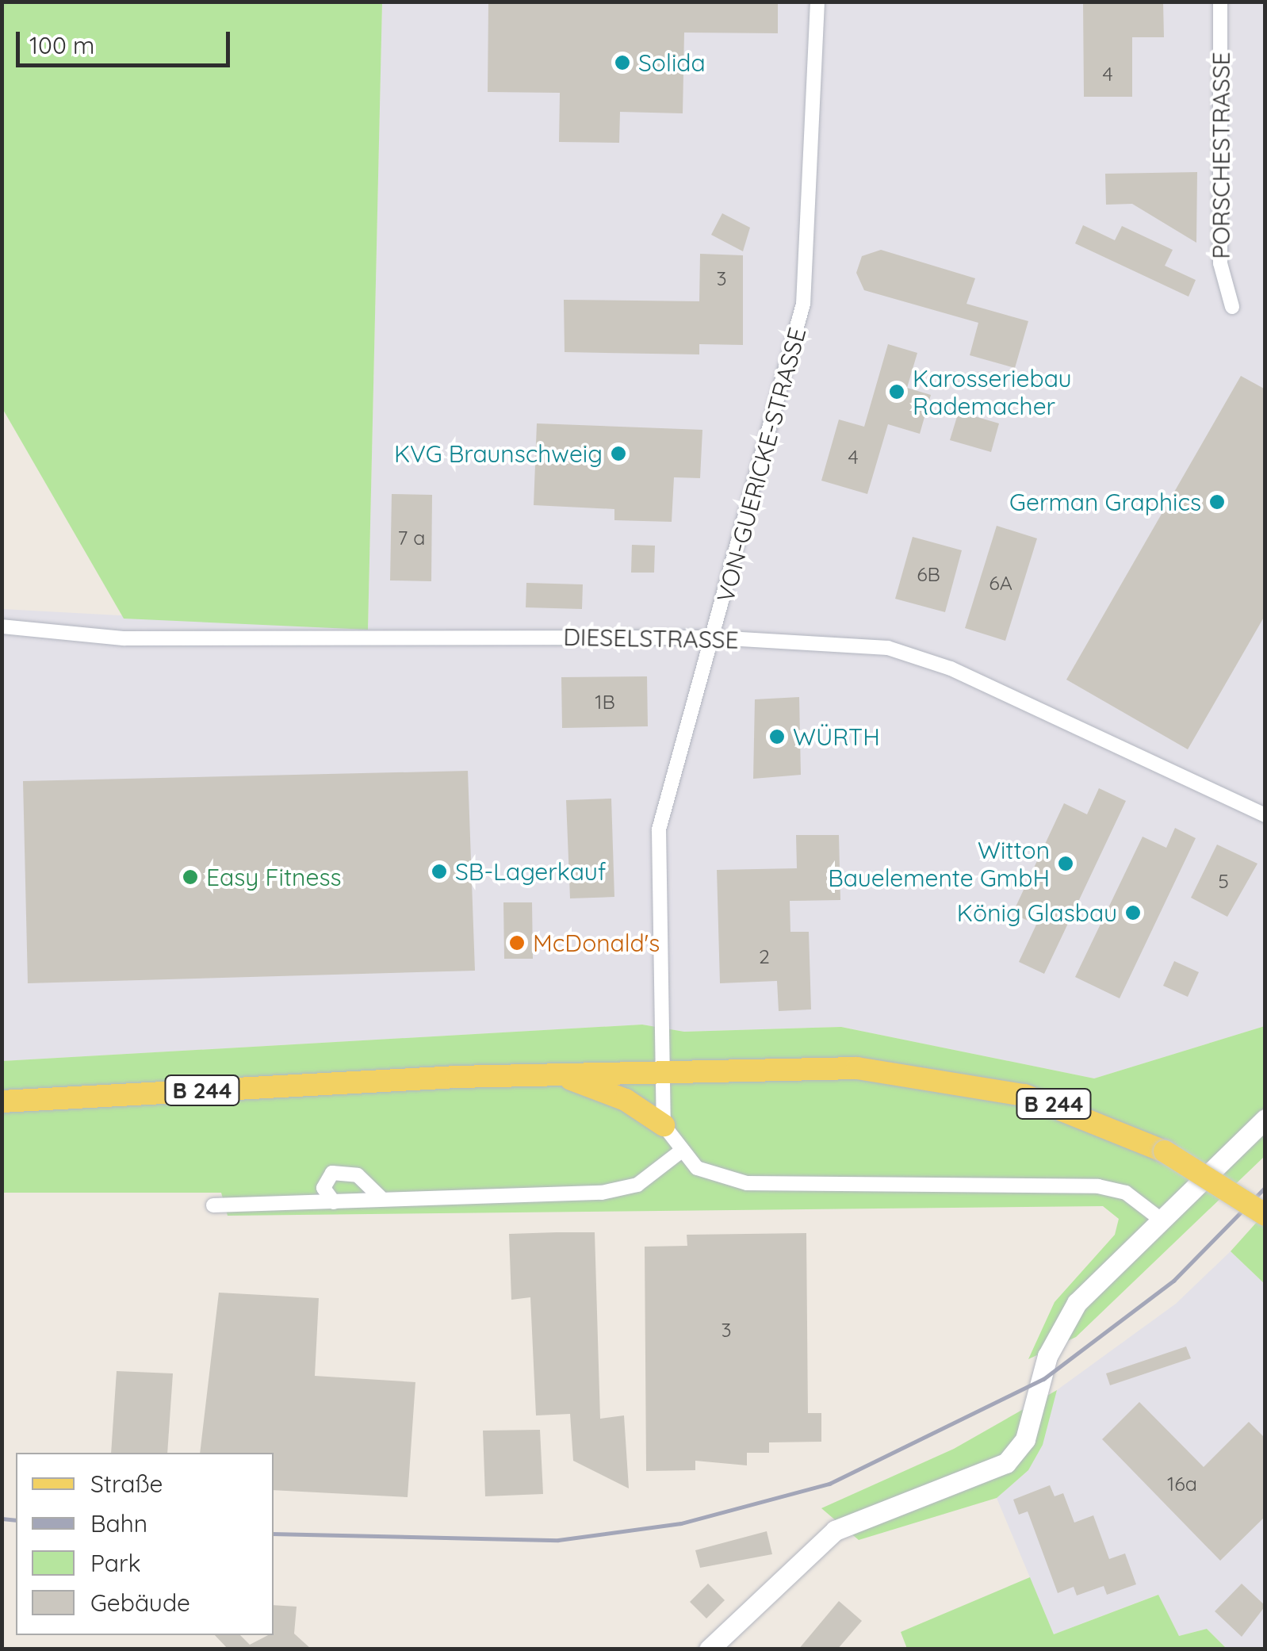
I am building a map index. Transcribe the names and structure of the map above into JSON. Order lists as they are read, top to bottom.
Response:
{
  "streets": {
    "main road": ["B 244"],
    "street": ["PORSCHESTRASSE", "VON-GUERICKE-STRASSE", "DIESELSTRASSE"]
  },
  "crossings": [
    ["VON-GUERICKE-STRASSE", "DIESELSTRASSE"],
    ["VON-GUERICKE-STRASSE", "B 244"]
  ],
  "places": [
    "Solida",
    "Karosseriebau Rademacher",
    "KVG Braunschweig",
    "German Graphics",
    "WÜRTH",
    "Witton Bauelemente GmbH",
    "SB-Lagerkauf",
    "Easy Fitness",
    "König Glasbau",
    "McDonald's"
  ],
  "house_numbers": [
    "4",
    "3",
    "4",
    "7 a",
    "6B",
    "6A",
    "1B",
    "5",
    "2",
    "3",
    "16a"
  ],
  "legend": [
    "Straße",
    "Bahn",
    "Park",
    "Gebäude"
  ],
  "scale_bar": "100 m"
}
